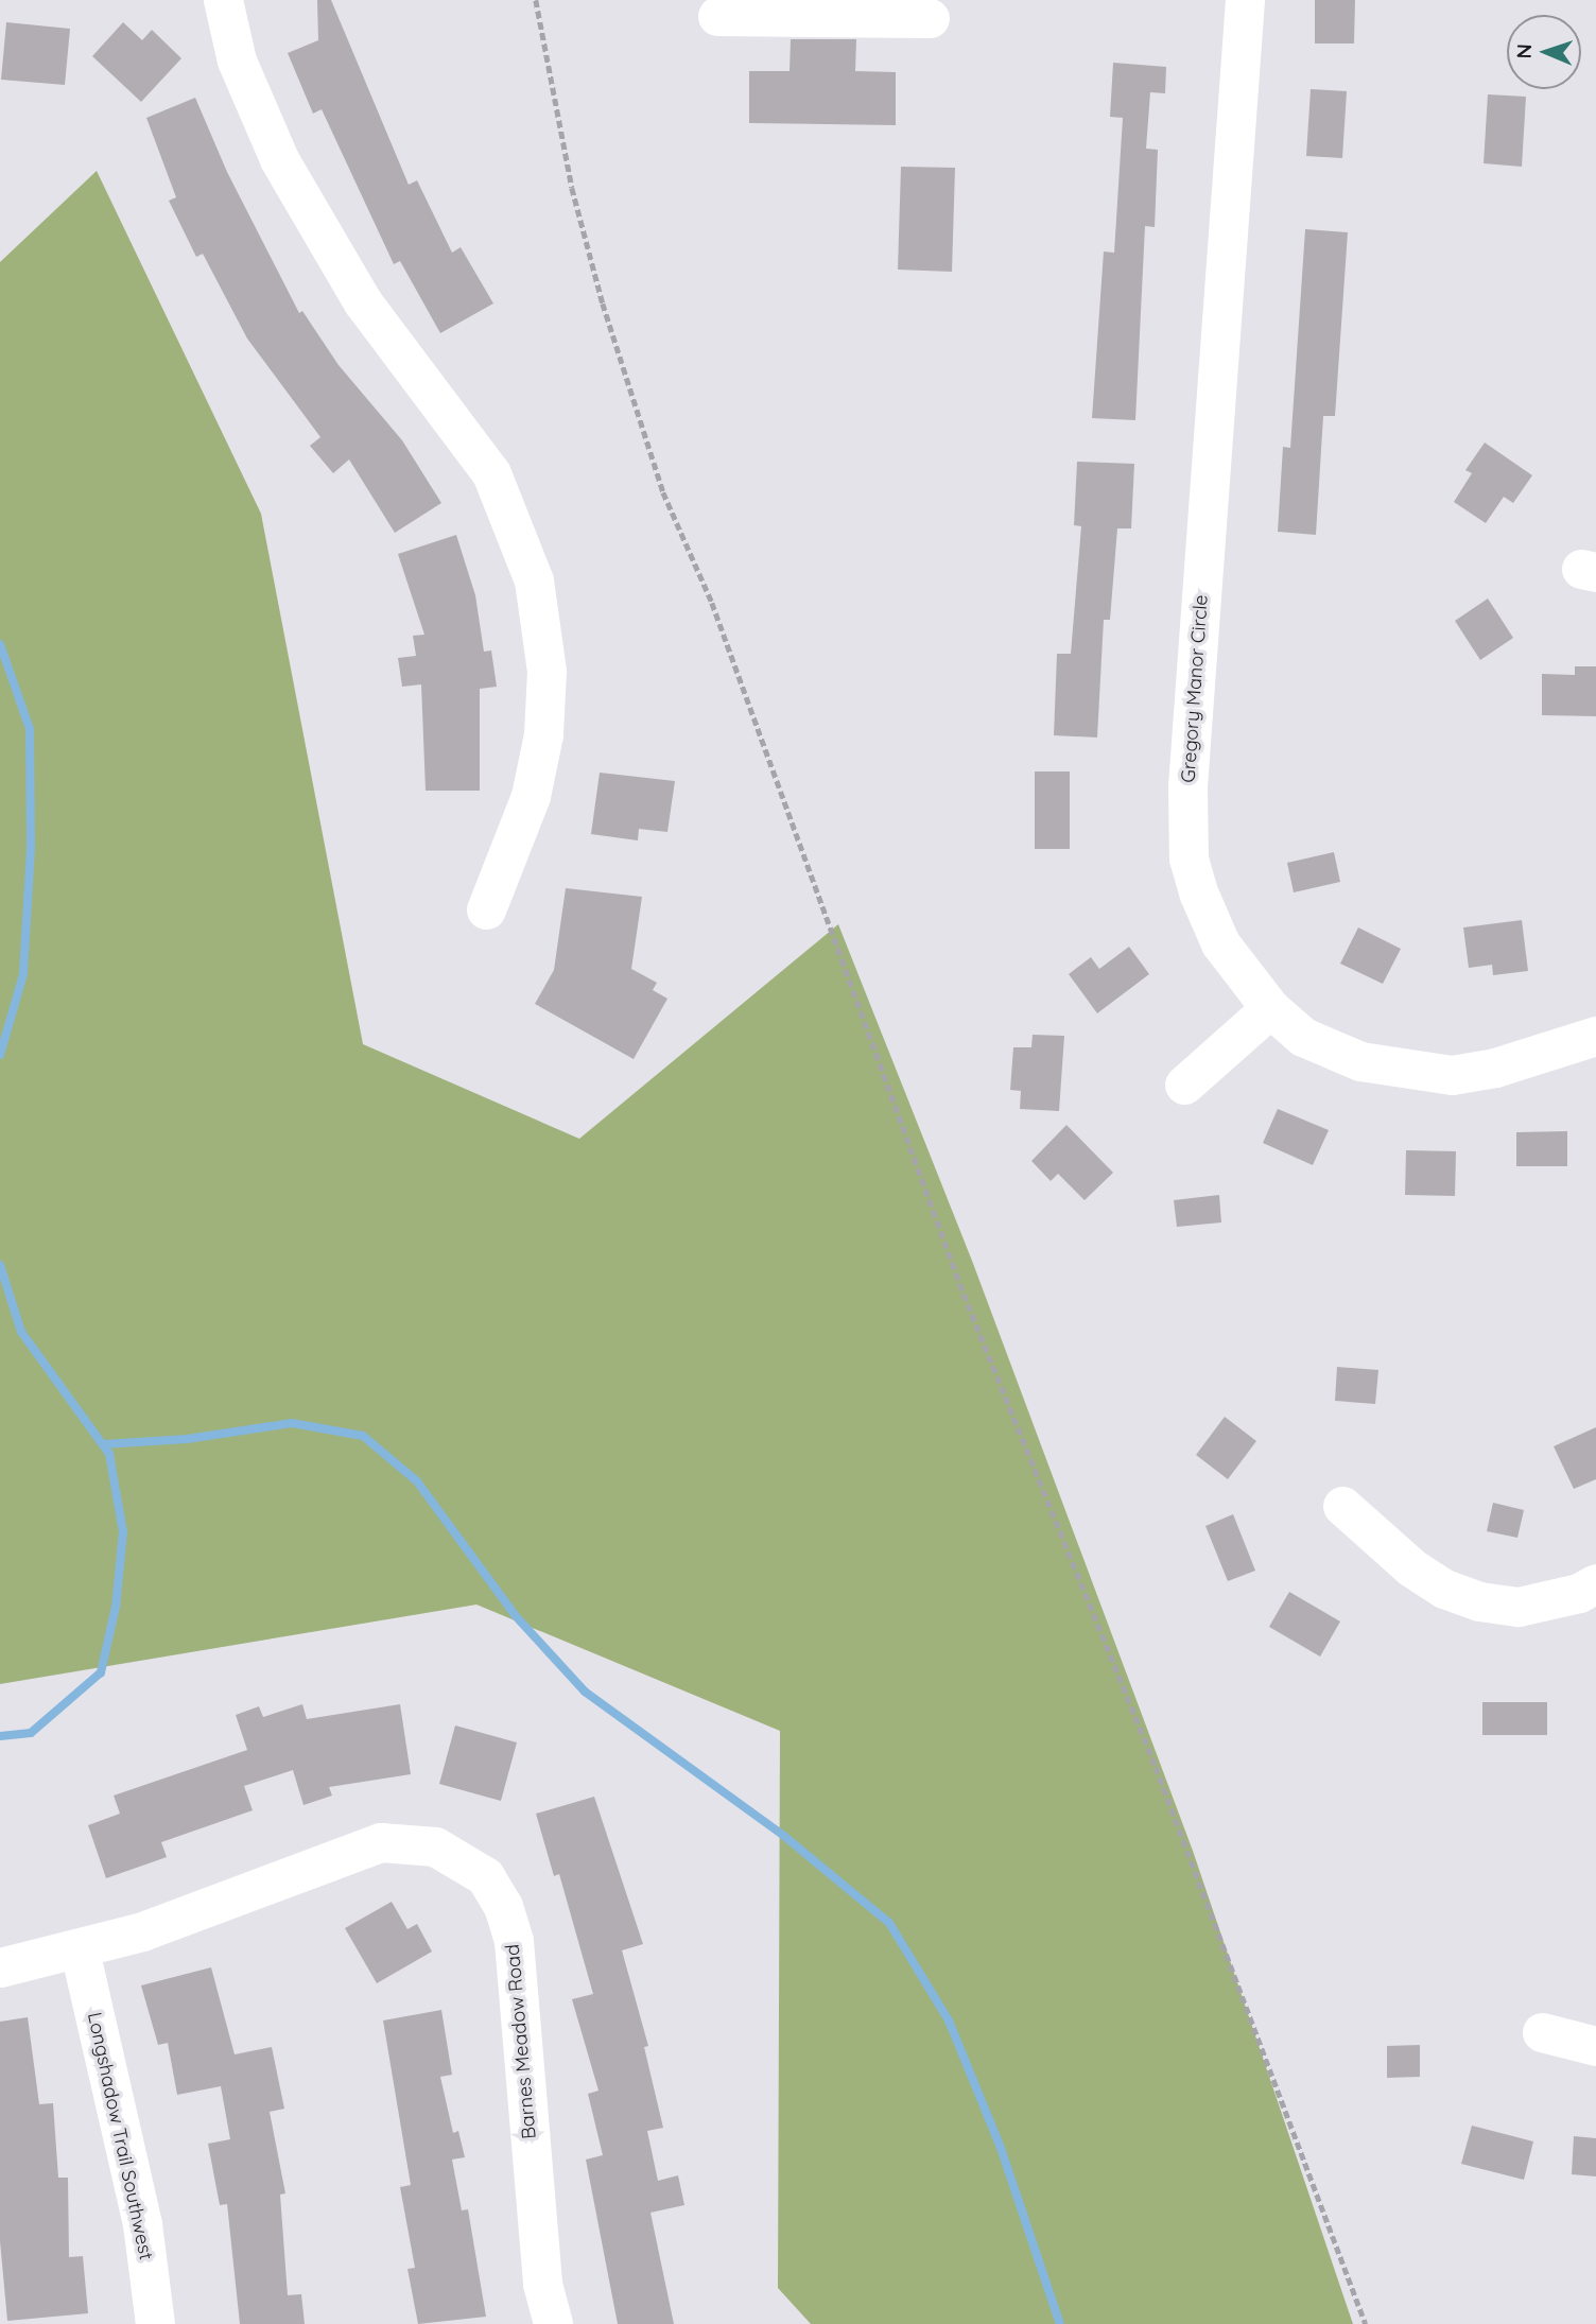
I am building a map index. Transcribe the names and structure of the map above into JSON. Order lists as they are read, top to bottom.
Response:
{
  "streets": {
    "street": ["Gregory Manor Circle", "Barnes Meadow Road", "Longshadow Trail Southwest"]
  },
  "crossings": [
    ["Barnes Meadow Road", "Longshadow Trail Southwest"]
  ],
  "north": "left"
}
